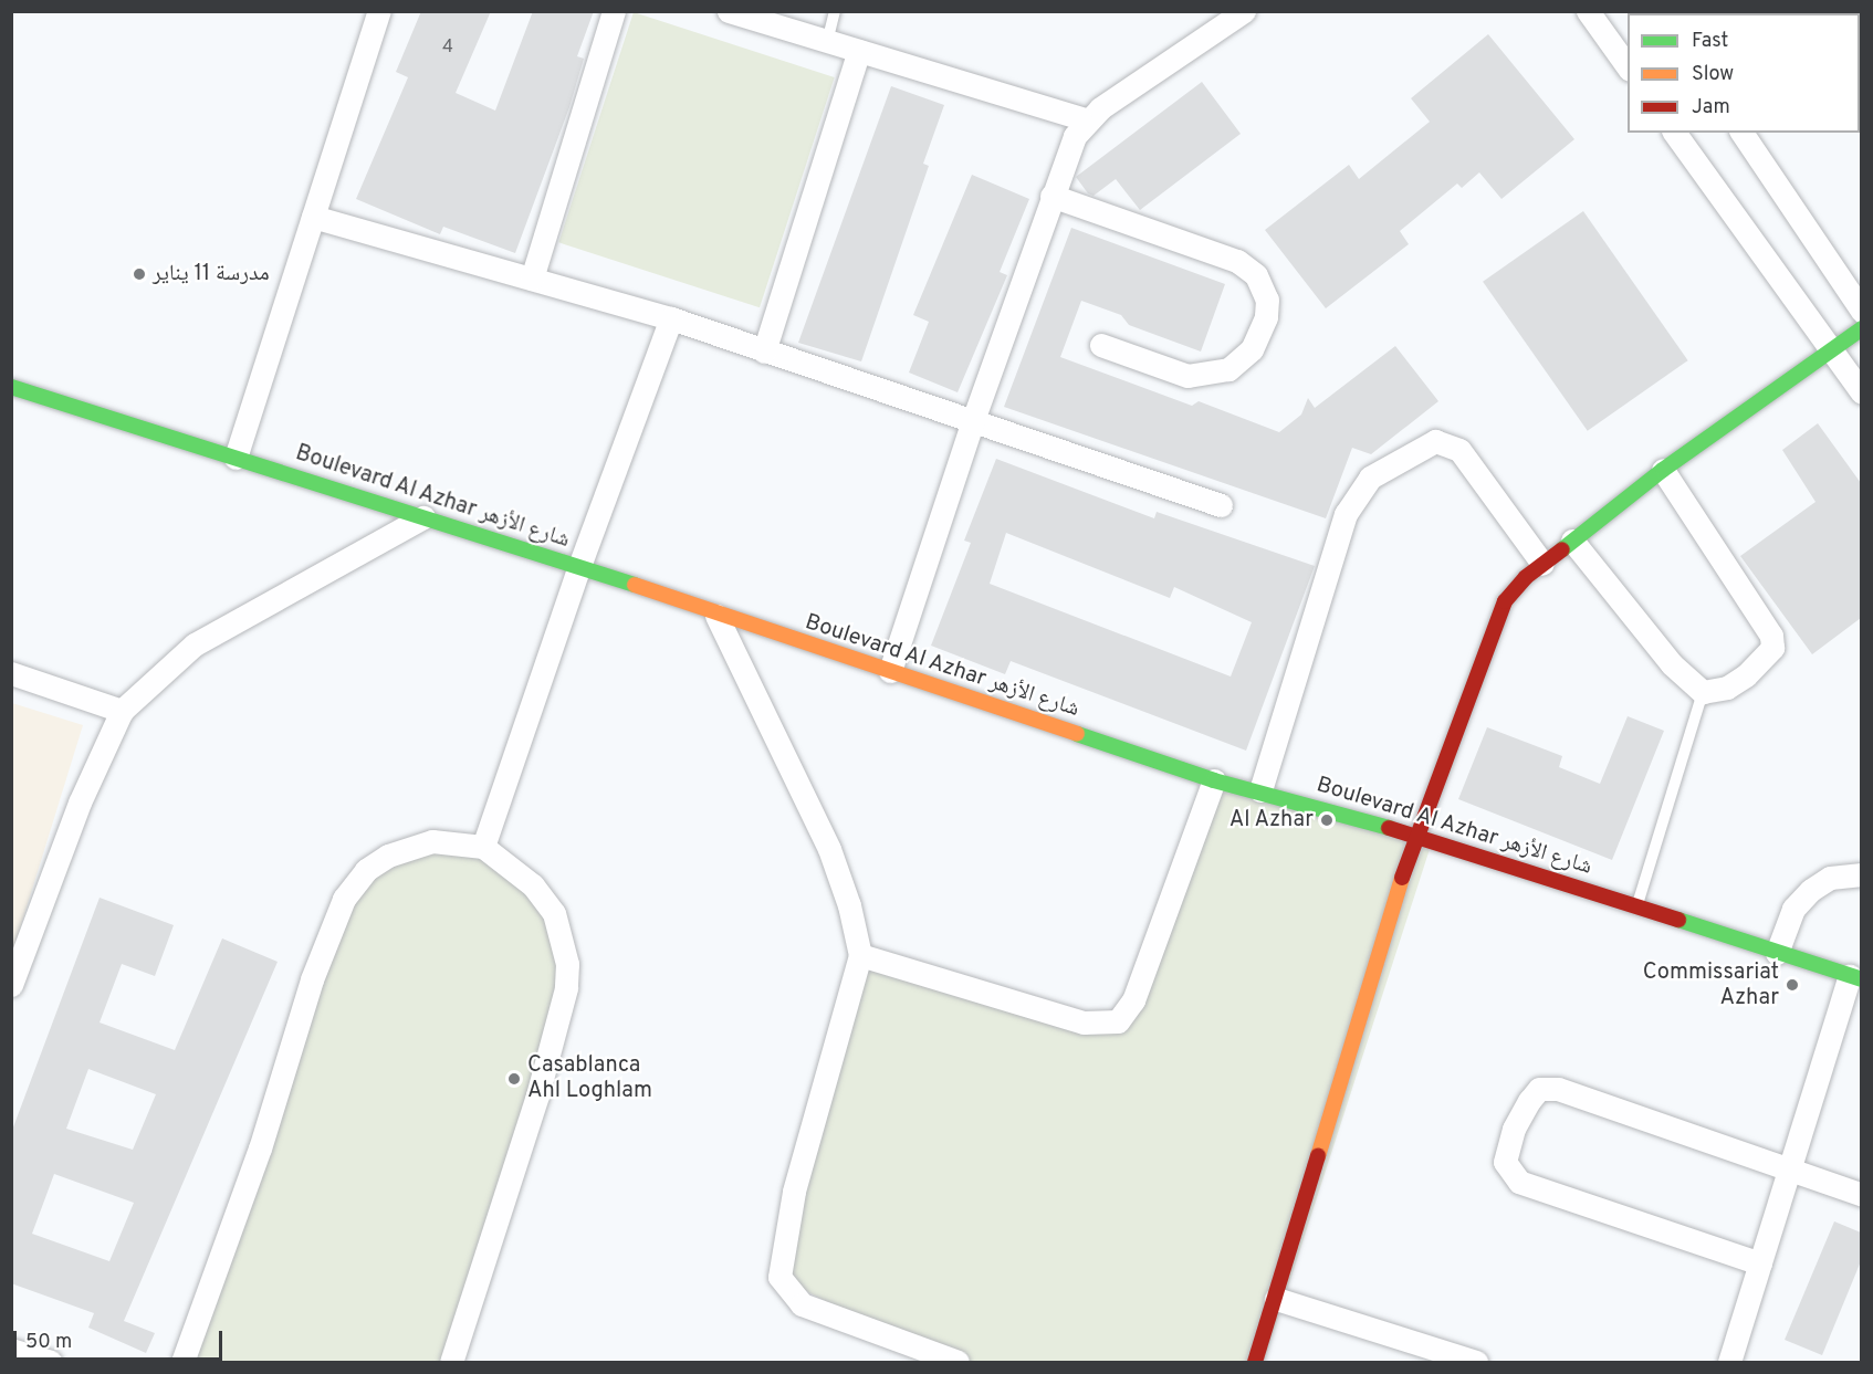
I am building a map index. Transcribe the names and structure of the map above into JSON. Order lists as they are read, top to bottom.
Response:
{
  "streets": {
    "main road": ["Boulevard Al Azhar شارع الأزهر"]
  },
  "places": [
    "مدرسة 11 يناير",
    "Al Azhar",
    "Commissariat Azhar",
    "Casablanca Ahl Loghlam"
  ],
  "house_numbers": ["4"],
  "legend": ["Fast", "Slow", "Jam"],
  "scale_bar": "50 m"
}
